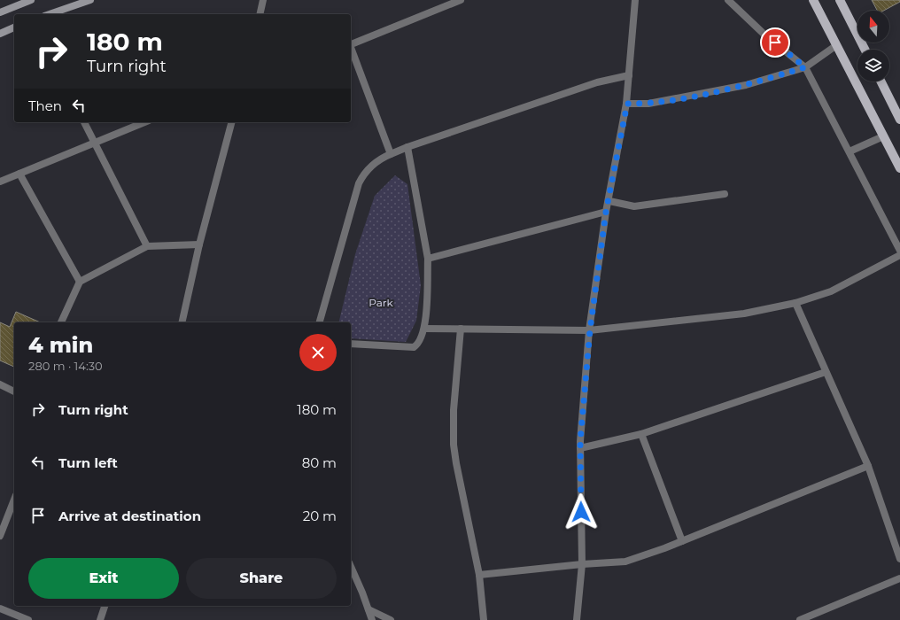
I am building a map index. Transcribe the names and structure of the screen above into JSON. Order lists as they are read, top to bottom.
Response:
{
  "parks": ["Park"],
  "north": "top",
  "page": {
    "turn": ["180 m", "Turn right"],
    "then": "Then",
    "heading": ["4 min", "280 m · 14:30"],
    "list": [
      {
        "name": "Turn right",
        "value": "180 m"
      },
      {
        "name": "Turn left",
        "value": "80 m"
      },
      {
        "name": "Arrive at destination",
        "value": "20 m"
      }
    ],
    "buttons": ["Exit", "Share"]
  }
}
